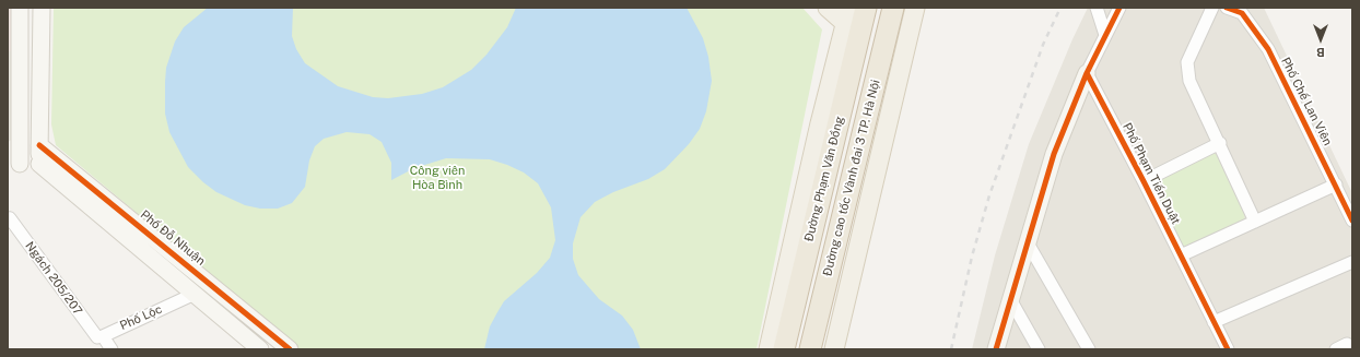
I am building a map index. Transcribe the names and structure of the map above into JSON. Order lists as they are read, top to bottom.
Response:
{
  "streets": {
    "highway": ["Đường cao tốc Vành đai 3 TP. Hà Nội"],
    "main road": ["Đường Phạm Văn Đồng"],
    "street": [
      "Phố Chế Lan Viên",
      "Phố Phạm Tiến Duật",
      "Phố Đỗ Nhuận",
      "Ngách 205/207",
      "Phố Lộc"
    ]
  },
  "crossings": [
    ["Ngách 205/207", "Phố Lộc"]
  ],
  "parks": ["Công viên Hòa Bình"],
  "north": "bottom"
}
